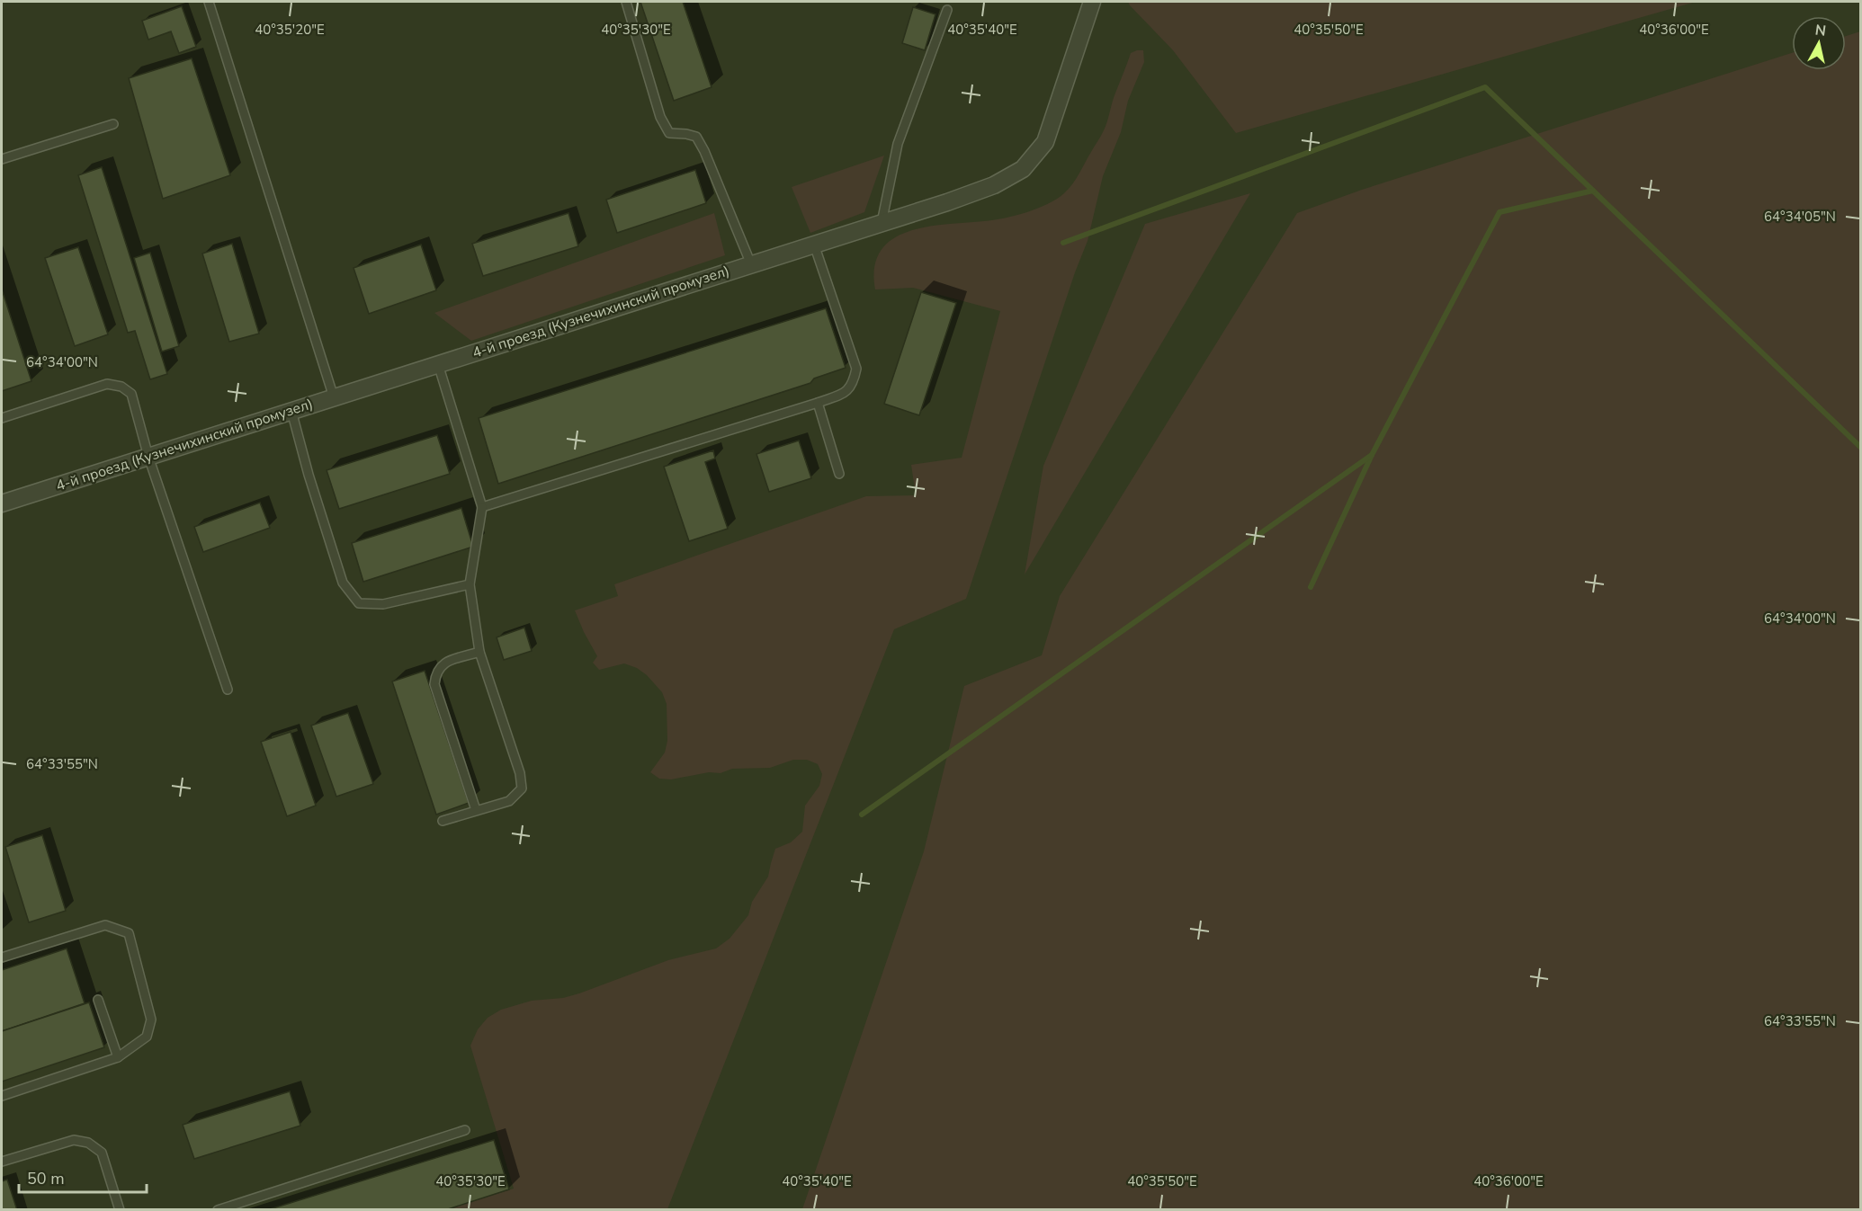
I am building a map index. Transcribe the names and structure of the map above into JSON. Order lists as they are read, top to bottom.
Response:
{
  "streets": {
    "street": ["4-й проезд (Кузнечихинский промузел)"]
  },
  "scale_bar": "50 m",
  "north": "top",
  "coordinates": [
    "40°35'20\"E",
    "40°35'30\"E",
    "40°35'40\"E",
    "40°35'50\"E",
    "40°36'00\"E",
    "64°34'05\"N",
    "64°34'00\"N",
    "64°33'55\"N"
  ]
}
